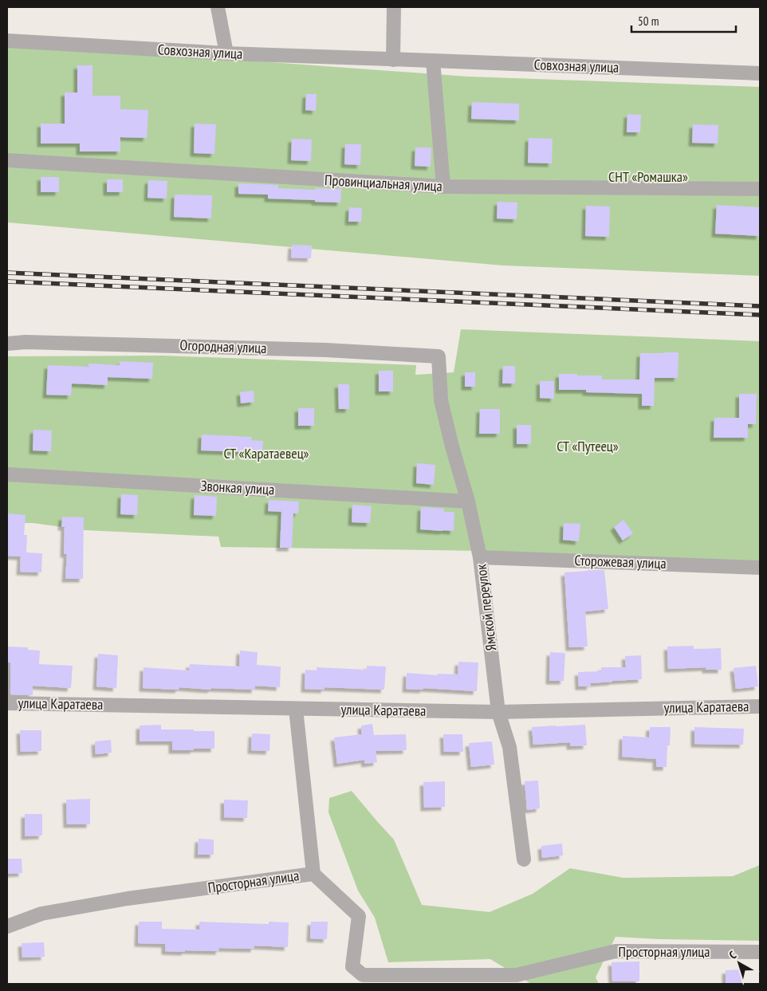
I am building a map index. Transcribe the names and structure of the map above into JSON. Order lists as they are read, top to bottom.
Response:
{
  "streets": {
    "street": [
      "Совхозная улица",
      "Провинциальная улица",
      "Огородная улица",
      "Звонкая улица",
      "Сторожевая улица",
      "Ямской переулок",
      "улица Каратаева",
      "Просторная улица"
    ]
  },
  "crossings": [
    ["Огородная улица", "Ямской переулок"],
    ["Звонкая улица", "Ямской переулок"],
    ["Сторожевая улица", "Ямской переулок"],
    ["Ямской переулок", "улица Каратаева"]
  ],
  "parks": ["СНТ «Ромашка»", "СТ «Путеец»", "СТ «Каратаевец»"],
  "scale_bar": "50 m",
  "north": "top left"
}
